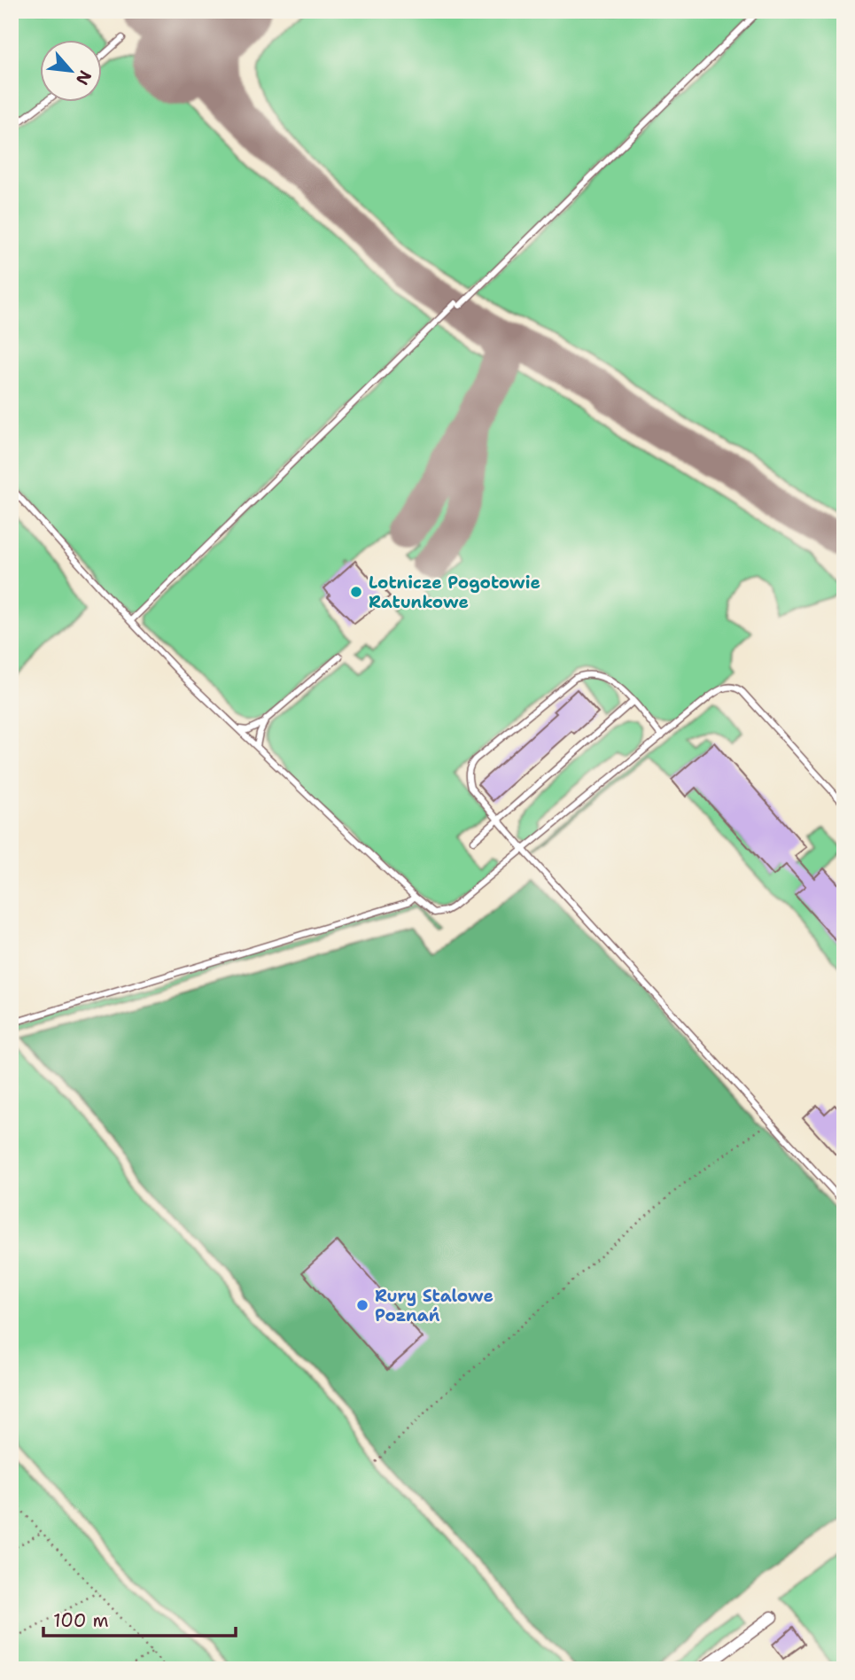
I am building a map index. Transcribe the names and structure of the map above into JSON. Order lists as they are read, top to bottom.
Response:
{
  "places": ["Lotnicze Pogotowie Ratunkowe", "Rury Stalowe Poznań"],
  "scale_bar": "100 m",
  "north": "bottom right"
}
